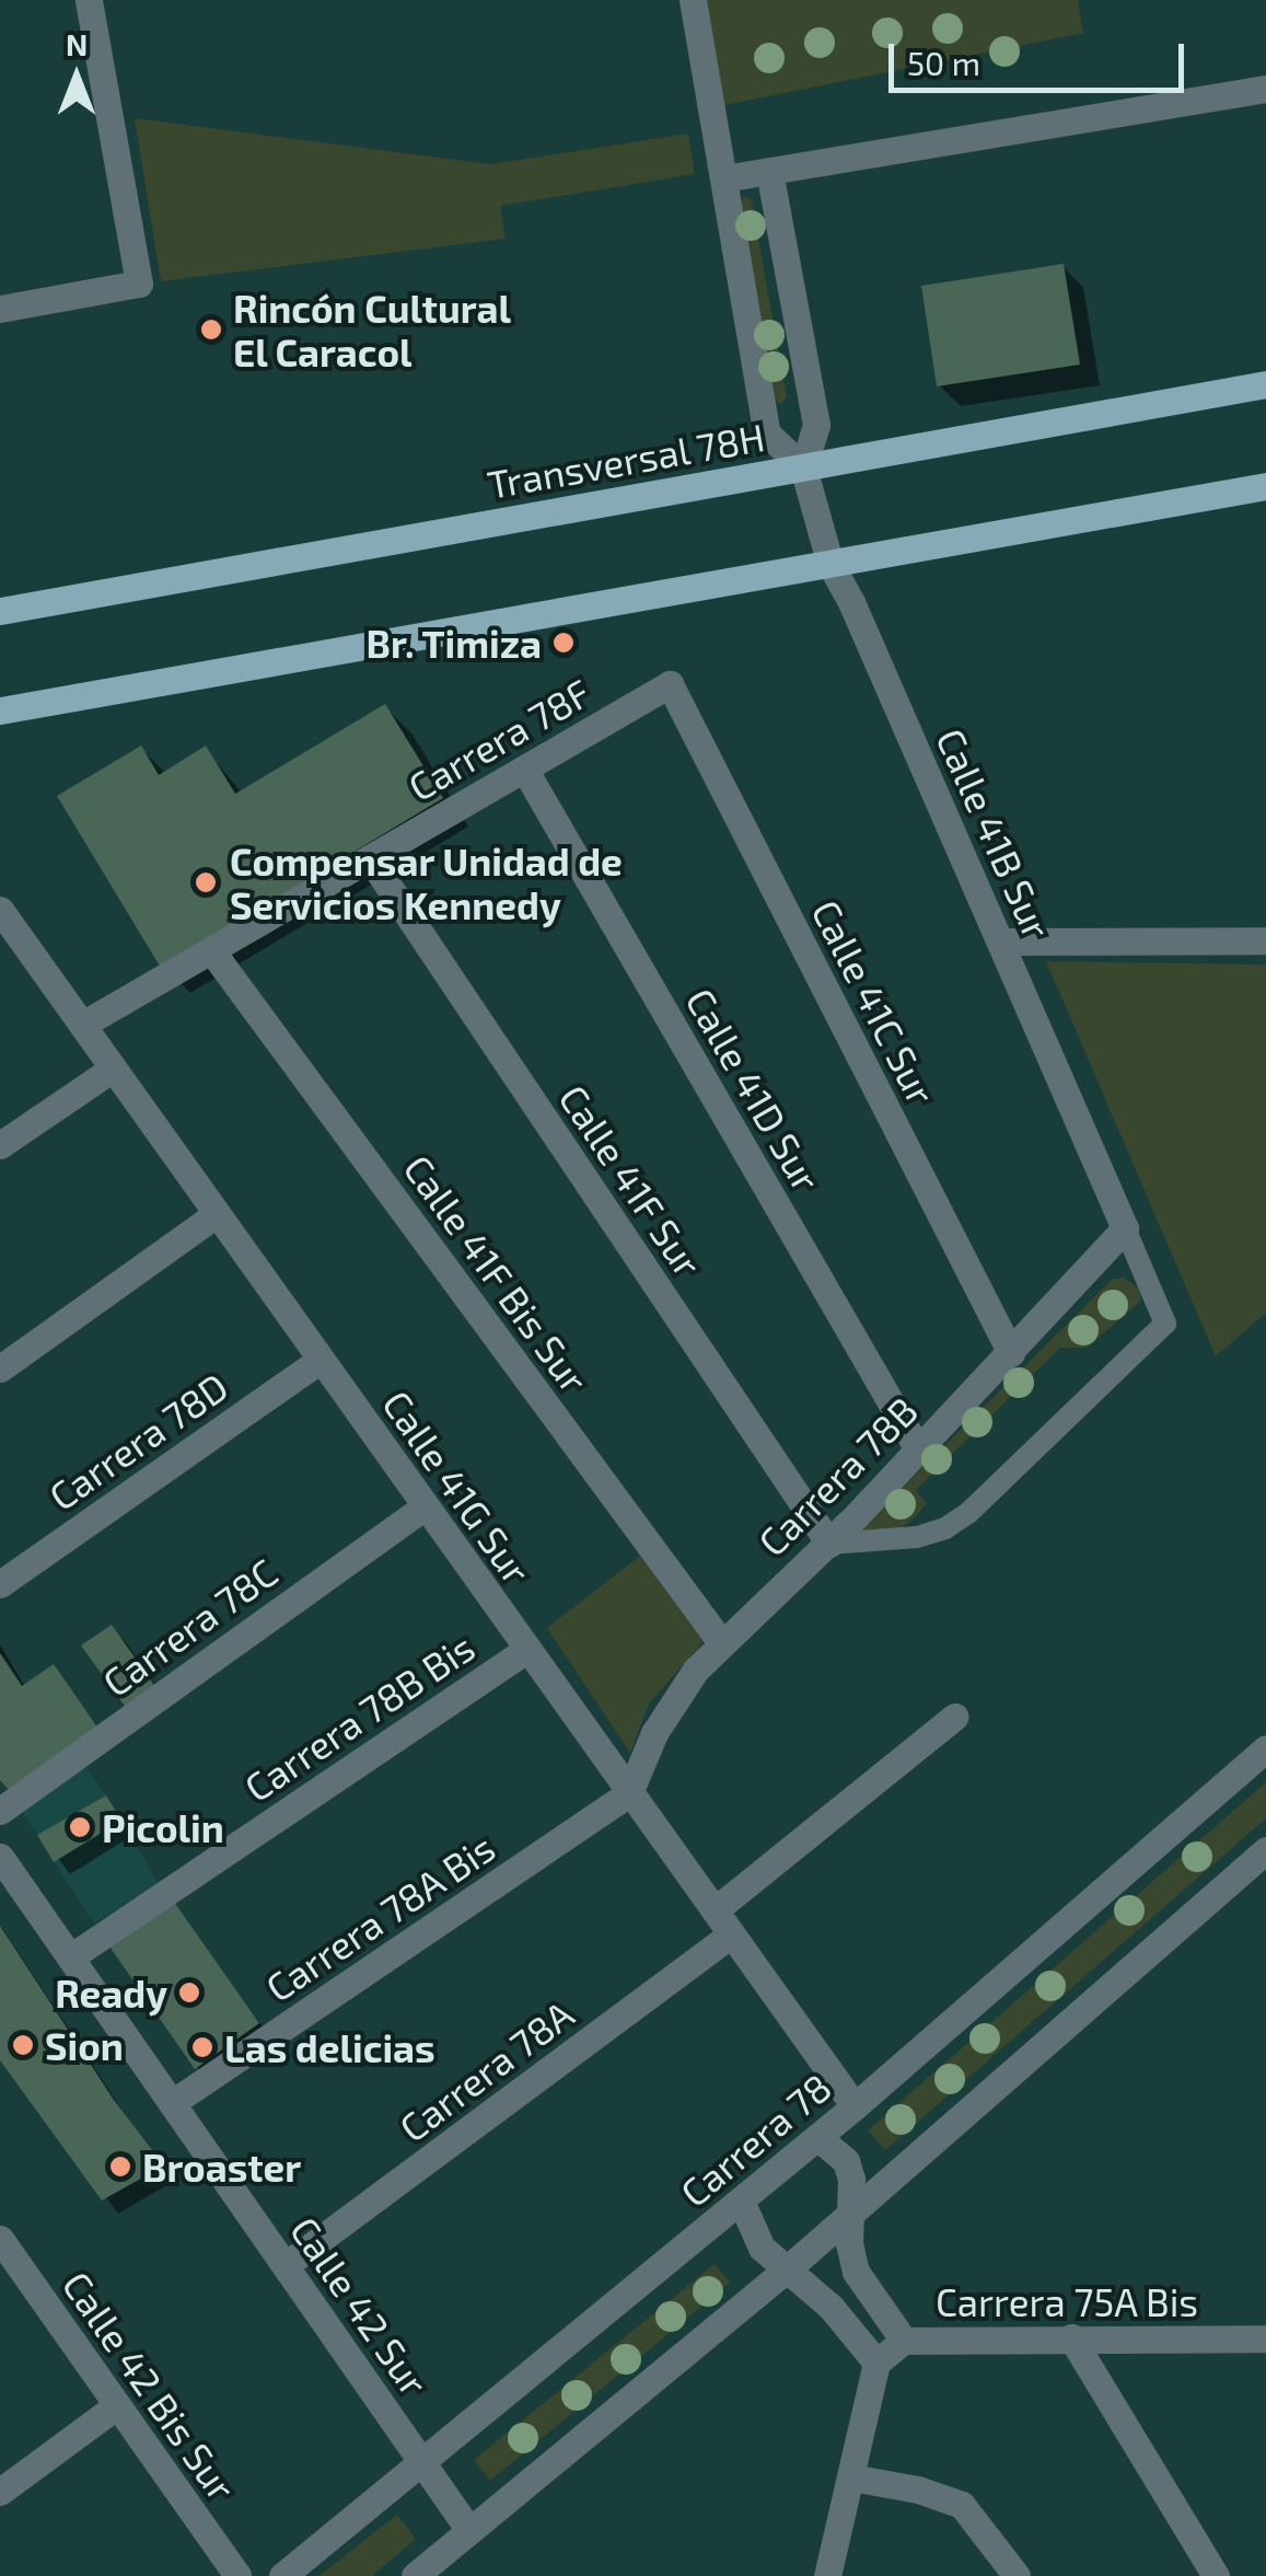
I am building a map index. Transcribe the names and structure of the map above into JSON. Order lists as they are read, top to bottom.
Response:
{
  "streets": {
    "main road": ["Transversal 78H"],
    "street": [
      "Carrera 78F",
      "Calle 41B Sur",
      "Calle 41C Sur",
      "Calle 41D Sur",
      "Calle 41F Sur",
      "Calle 41F Bis Sur",
      "Carrera 78D",
      "Carrera 78B",
      "Calle 41G Sur",
      "Carrera 78C",
      "Carrera 78B Bis",
      "Carrera 78A Bis",
      "Carrera 78A",
      "Carrera 78",
      "Carrera 75A Bis",
      "Calle 42 Sur",
      "Calle 42 Bis Sur"
    ]
  },
  "crossings": [
    ["Transversal 78H", "Calle 41B Sur"],
    ["Carrera 78F", "Calle 41C Sur"],
    ["Carrera 78F", "Calle 41D Sur"],
    ["Carrera 78F", "Calle 41F Sur"],
    ["Carrera 78F", "Calle 41F Bis Sur"],
    ["Carrera 78F", "Calle 41G Sur"],
    ["Calle 41B Sur", "Carrera 78B"],
    ["Calle 41C Sur", "Carrera 78B"],
    ["Calle 41D Sur", "Carrera 78B"],
    ["Calle 41F Sur", "Carrera 78B"],
    ["Calle 41F Bis Sur", "Carrera 78B"],
    ["Carrera 78D", "Calle 41G Sur"],
    ["Carrera 78B", "Calle 41G Sur"],
    ["Carrera 78B", "Carrera 78A Bis"],
    ["Calle 41G Sur", "Carrera 78C"],
    ["Calle 41G Sur", "Carrera 78B Bis"],
    ["Calle 41G Sur", "Carrera 78A Bis"],
    ["Calle 41G Sur", "Carrera 78A"],
    ["Calle 41G Sur", "Carrera 78"],
    ["Carrera 78B Bis", "Calle 42 Sur"],
    ["Carrera 78A Bis", "Calle 42 Sur"],
    ["Carrera 78A", "Calle 42 Sur"],
    ["Carrera 78", "Calle 42 Sur"]
  ],
  "places": [
    "Rincón Cultural El Caracol",
    "Br. Timiza",
    "Compensar Unidad de Servicios Kennedy",
    "Picolin",
    "Ready",
    "Sion",
    "Las delicias",
    "Broaster"
  ],
  "scale_bar": "50 m",
  "north": "top"
}
